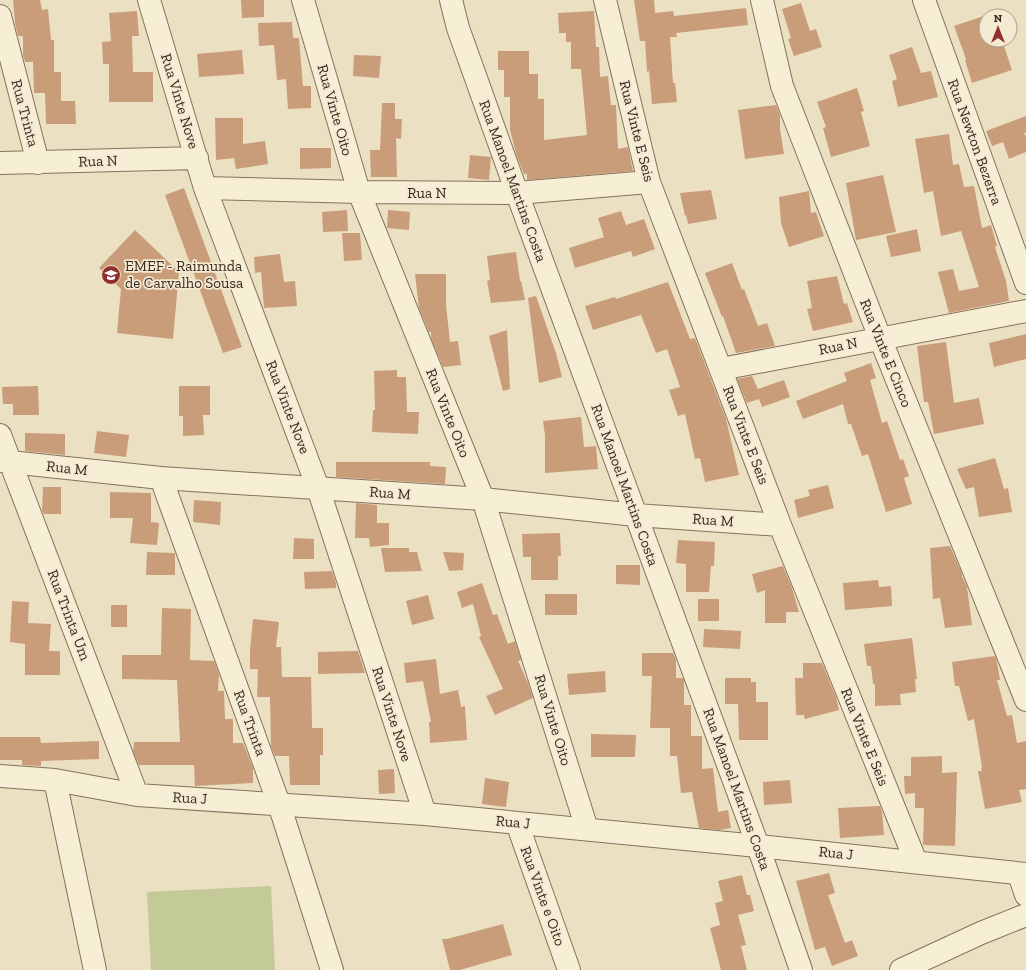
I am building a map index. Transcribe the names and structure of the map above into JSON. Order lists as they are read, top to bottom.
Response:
{
  "streets": {
    "street": [
      "Rua Vinte Nove",
      "Rua Vinte Oito",
      "Rua Trinta",
      "Rua Vinte E Seis",
      "Rua Newton Bezerra",
      "Rua N",
      "Rua Manoel Martins Costa",
      "Rua Vinte E Cinco",
      "Rua M",
      "Rua Trinta Um",
      "Rua J",
      "Rua Vinte e Oito"
    ]
  },
  "crossings": [
    ["Rua Vinte Nove", "Rua N"],
    ["Rua Vinte Nove", "Rua M"],
    ["Rua Vinte Nove", "Rua J"],
    ["Rua Vinte Oito", "Rua N"],
    ["Rua Vinte Oito", "Rua M"],
    ["Rua Vinte Oito", "Rua J"],
    ["Rua Trinta", "Rua N"],
    ["Rua Trinta", "Rua M"],
    ["Rua Trinta", "Rua J"],
    ["Rua Vinte E Seis", "Rua N"],
    ["Rua Vinte E Seis", "Rua M"],
    ["Rua Vinte E Seis", "Rua J"],
    ["Rua N", "Rua Manoel Martins Costa"],
    ["Rua N", "Rua Vinte E Cinco"],
    ["Rua Manoel Martins Costa", "Rua M"],
    ["Rua Manoel Martins Costa", "Rua J"],
    ["Rua M", "Rua Trinta Um"],
    ["Rua Trinta Um", "Rua J"],
    ["Rua J", "Rua Vinte e Oito"]
  ],
  "places": {
    "school or university": ["EMEF - Raimunda de Carvalho Sousa"]
  },
  "north": "top"
}
